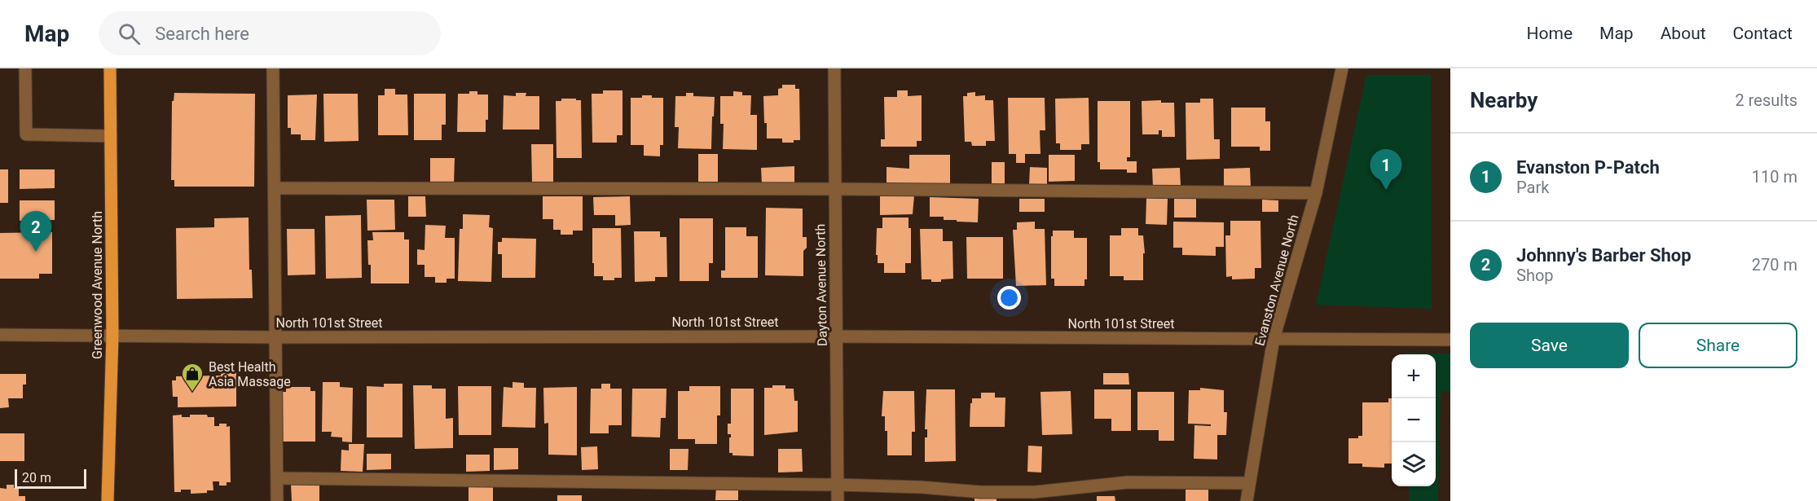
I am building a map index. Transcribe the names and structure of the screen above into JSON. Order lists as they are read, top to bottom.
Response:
{
  "streets": {
    "main road": ["Greenwood Avenue North"],
    "street": ["Evanston Avenue North", "Dayton Avenue North", "North 101st Street"]
  },
  "crossings": [
    ["Evanston Avenue North", "North 101st Street"],
    ["Greenwood Avenue North", "North 101st Street"],
    ["Dayton Avenue North", "North 101st Street"]
  ],
  "places": {
    "shop": ["Best Health Asia Massage"]
  },
  "scale_bar": "20 m",
  "page": {
    "header": "Map",
    "search": "Search here",
    "nav": [
      "Home",
      "Map",
      "About",
      "Contact"
    ],
    "heading": ["Nearby", "2 results"],
    "list": [
      {
        "mark": "1",
        "name": "Evanston P-Patch",
        "note": "Park",
        "value": "110 m"
      },
      {
        "mark": "2",
        "name": "Johnny's Barber Shop",
        "note": "Shop",
        "value": "270 m"
      }
    ],
    "pins": ["1", "2"],
    "buttons": ["Save", "Share"],
    "map_buttons": ["+", "−"],
    "scale": "20 m"
  }
}
